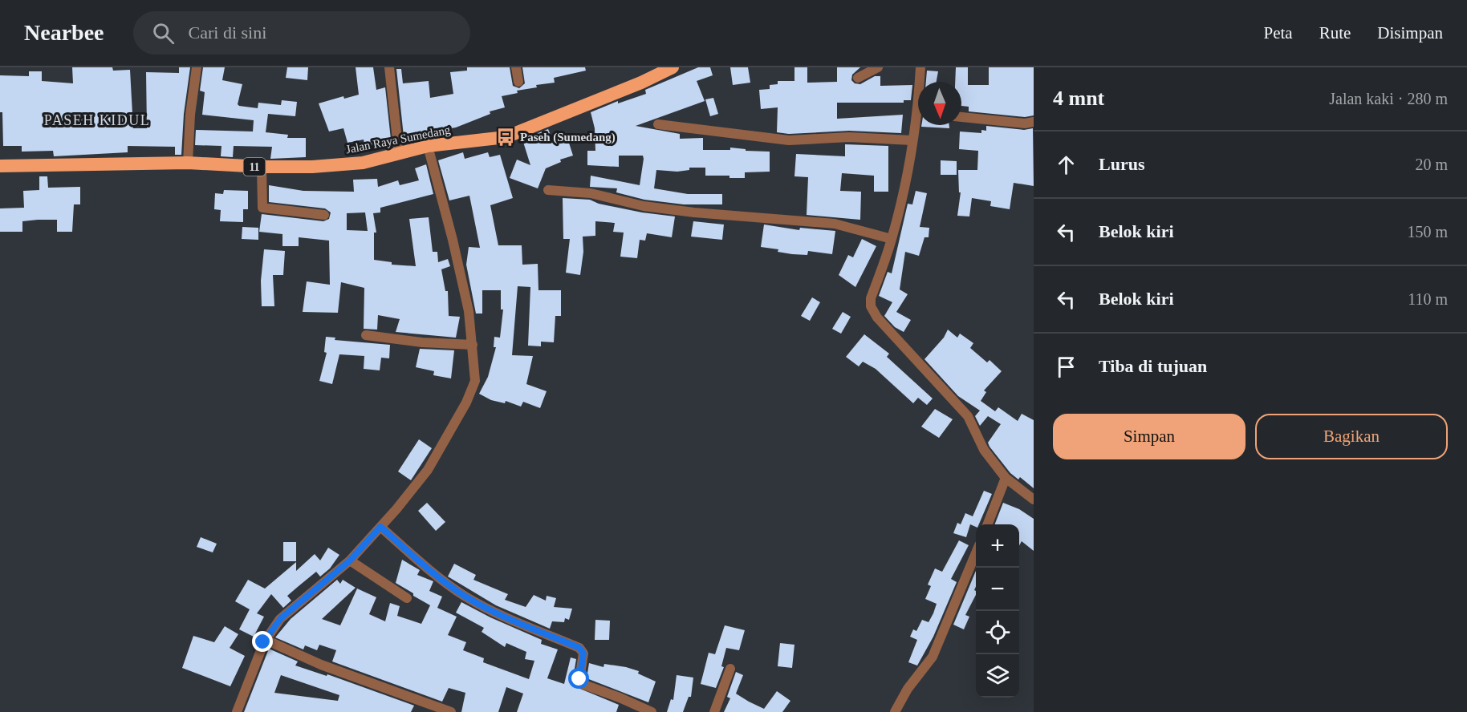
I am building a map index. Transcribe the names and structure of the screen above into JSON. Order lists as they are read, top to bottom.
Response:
{
  "streets": {
    "highway": ["Jalan Raya Sumedang", "11"]
  },
  "districts": ["PASEH KIDUL"],
  "places": {
    "bus stop": ["Paseh (Sumedang)"]
  },
  "north": "bottom",
  "page": {
    "header": "Nearbee",
    "search": "Cari di sini",
    "nav": ["Peta", "Rute", "Disimpan"],
    "heading": ["4 mnt", "Jalan kaki · 280 m"],
    "list": [
      ["Lurus", "20 m"],
      ["Belok kiri", "150 m"],
      ["Belok kiri", "110 m"],
      "Tiba di tujuan"
    ],
    "buttons": ["Simpan", "Bagikan"],
    "map_buttons": ["+", "−"]
  }
}
